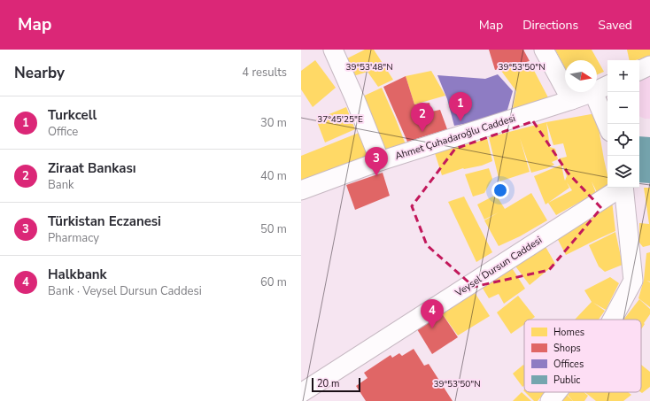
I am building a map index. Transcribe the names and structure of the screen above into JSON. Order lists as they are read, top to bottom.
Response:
{
  "streets": {
    "street": ["Ahmet Çuhadaroğlu Caddesi", "Veysel Dursun Caddesi"]
  },
  "legend": [
    "Homes",
    "Shops",
    "Offices",
    "Public"
  ],
  "scale_bar": "20 m",
  "north": "right",
  "page": {
    "header": "Map",
    "nav": ["Map", "Directions", "Saved"],
    "heading": ["Nearby", "4 results"],
    "map_buttons": ["+", "−"],
    "pins": [
      "1",
      "2",
      "3",
      "4"
    ],
    "list": [
      {
        "mark": "1",
        "name": "Turkcell",
        "note": "Office",
        "value": "30 m"
      },
      {
        "mark": "2",
        "name": "Ziraat Bankası",
        "note": "Bank",
        "value": "40 m"
      },
      {
        "mark": "3",
        "name": "Türkistan Eczanesi",
        "note": "Pharmacy",
        "value": "50 m"
      },
      {
        "mark": "4",
        "name": "Halkbank",
        "note": "Bank · Veysel Dursun Caddesi",
        "value": "60 m"
      }
    ],
    "scale": "20 m"
  },
  "coordinates": ["39°53'48\"N", "39°53'50\"N", "37°45'25\"E"]
}
